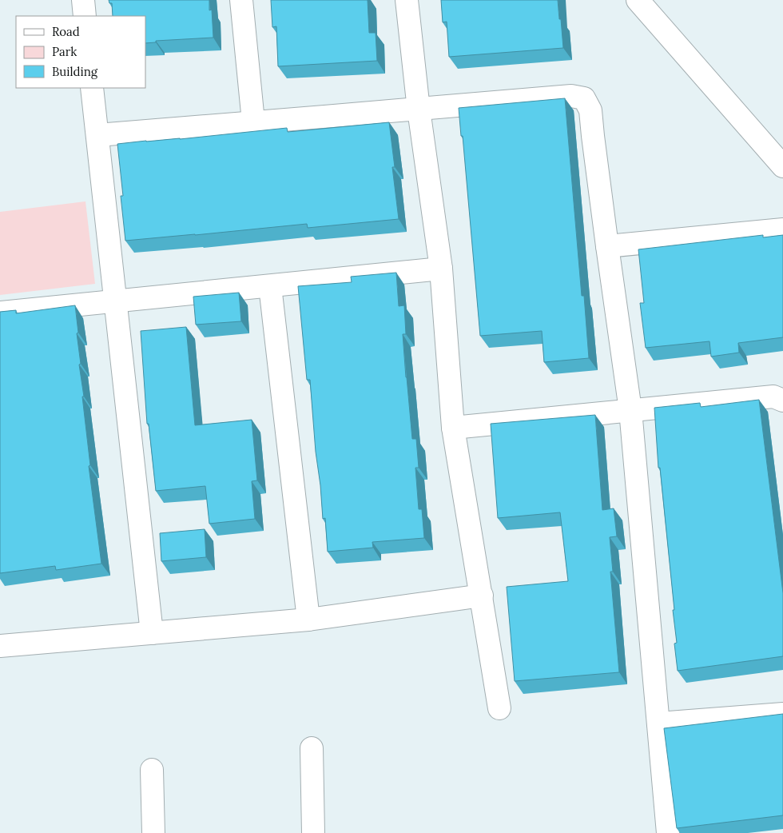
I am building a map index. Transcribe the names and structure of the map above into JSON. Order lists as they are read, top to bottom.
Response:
{
  "legend": ["Road", "Park", "Building"]
}
